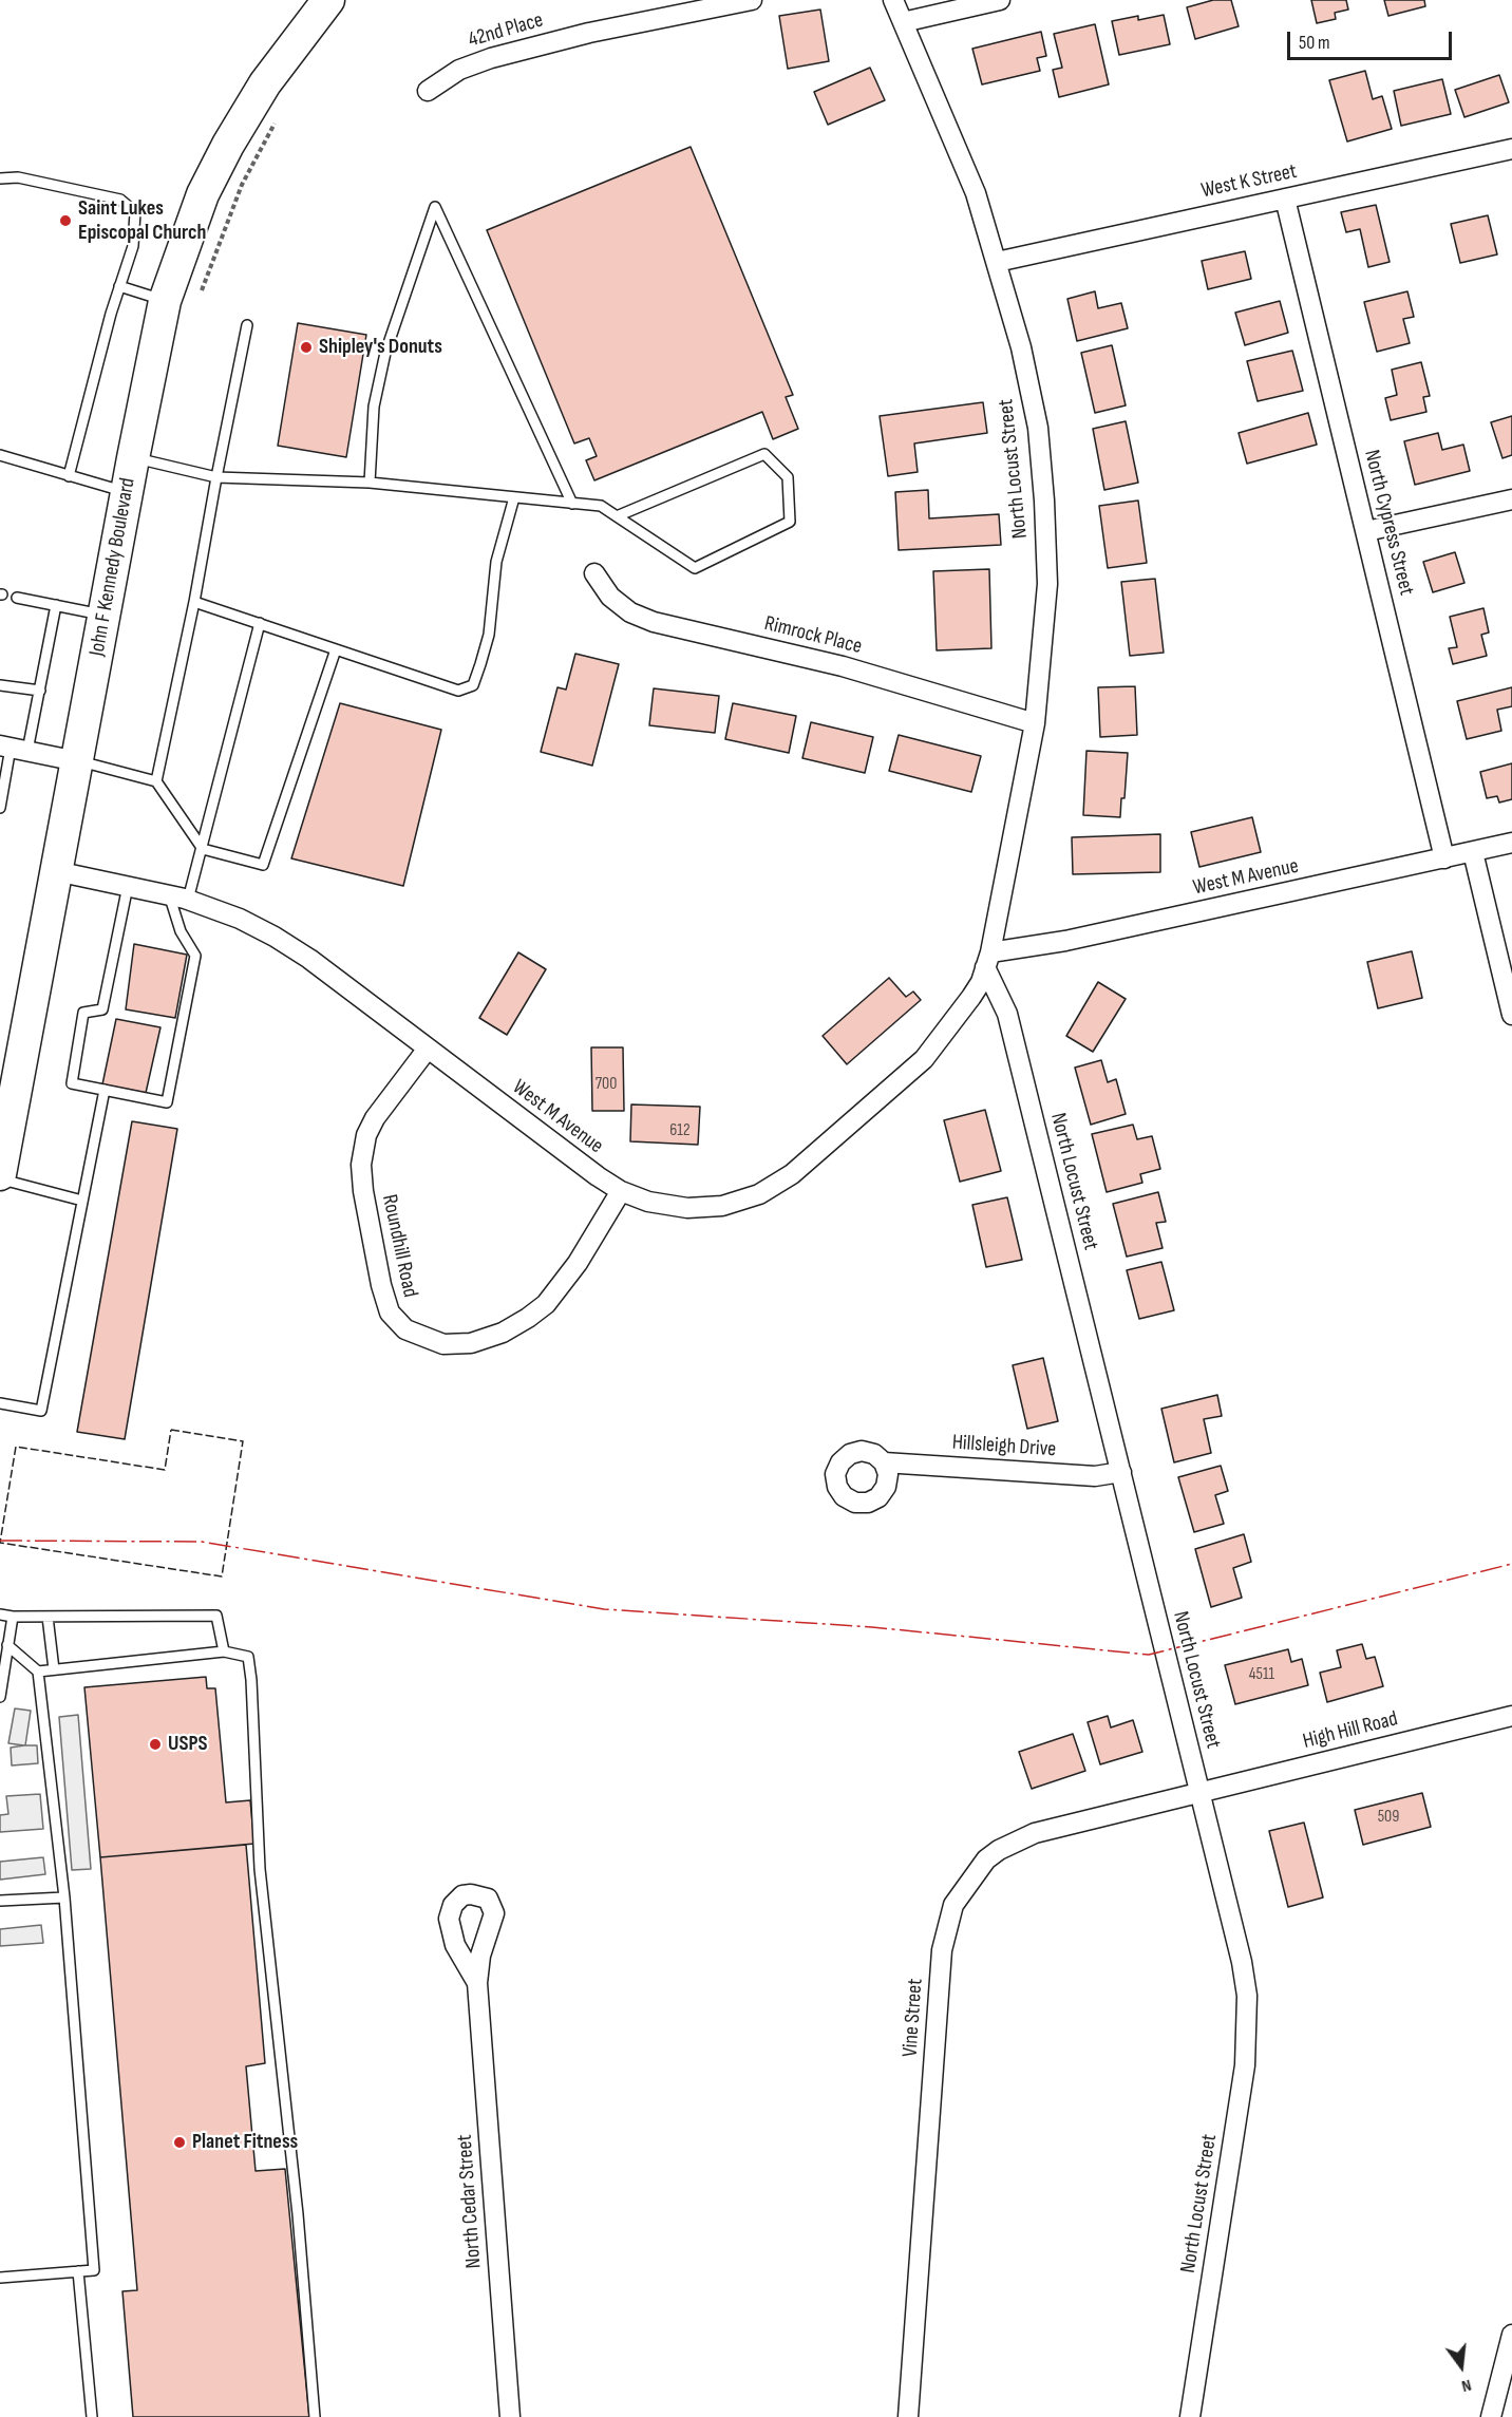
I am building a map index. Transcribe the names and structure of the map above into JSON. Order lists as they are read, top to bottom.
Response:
{
  "streets": {
    "main road": ["John F Kennedy Boulevard"],
    "street": [
      "42nd Place",
      "West K Street",
      "North Locust Street",
      "North Cypress Street",
      "Rimrock Place",
      "West M Avenue",
      "Roundhill Road",
      "Hillsleigh Drive",
      "High Hill Road",
      "Vine Street",
      "North Cedar Street"
    ]
  },
  "crossings": [
    ["West K Street", "North Locust Street"],
    ["West K Street", "North Cypress Street"],
    ["North Locust Street", "Rimrock Place"],
    ["North Locust Street", "West M Avenue"],
    ["North Locust Street", "Hillsleigh Drive"],
    ["North Locust Street", "High Hill Road"],
    ["North Locust Street", "Vine Street"],
    ["North Cypress Street", "West M Avenue"],
    ["John F Kennedy Boulevard", "West M Avenue"],
    ["West M Avenue", "Roundhill Road"],
    ["High Hill Road", "Vine Street"]
  ],
  "places": [
    "Saint Lukes Episcopal Church",
    "Shipley's Donuts",
    "USPS",
    "Planet Fitness"
  ],
  "house_numbers": [
    "700",
    "612",
    "4511",
    "509"
  ],
  "scale_bar": "50 m",
  "north": "bottom"
}
